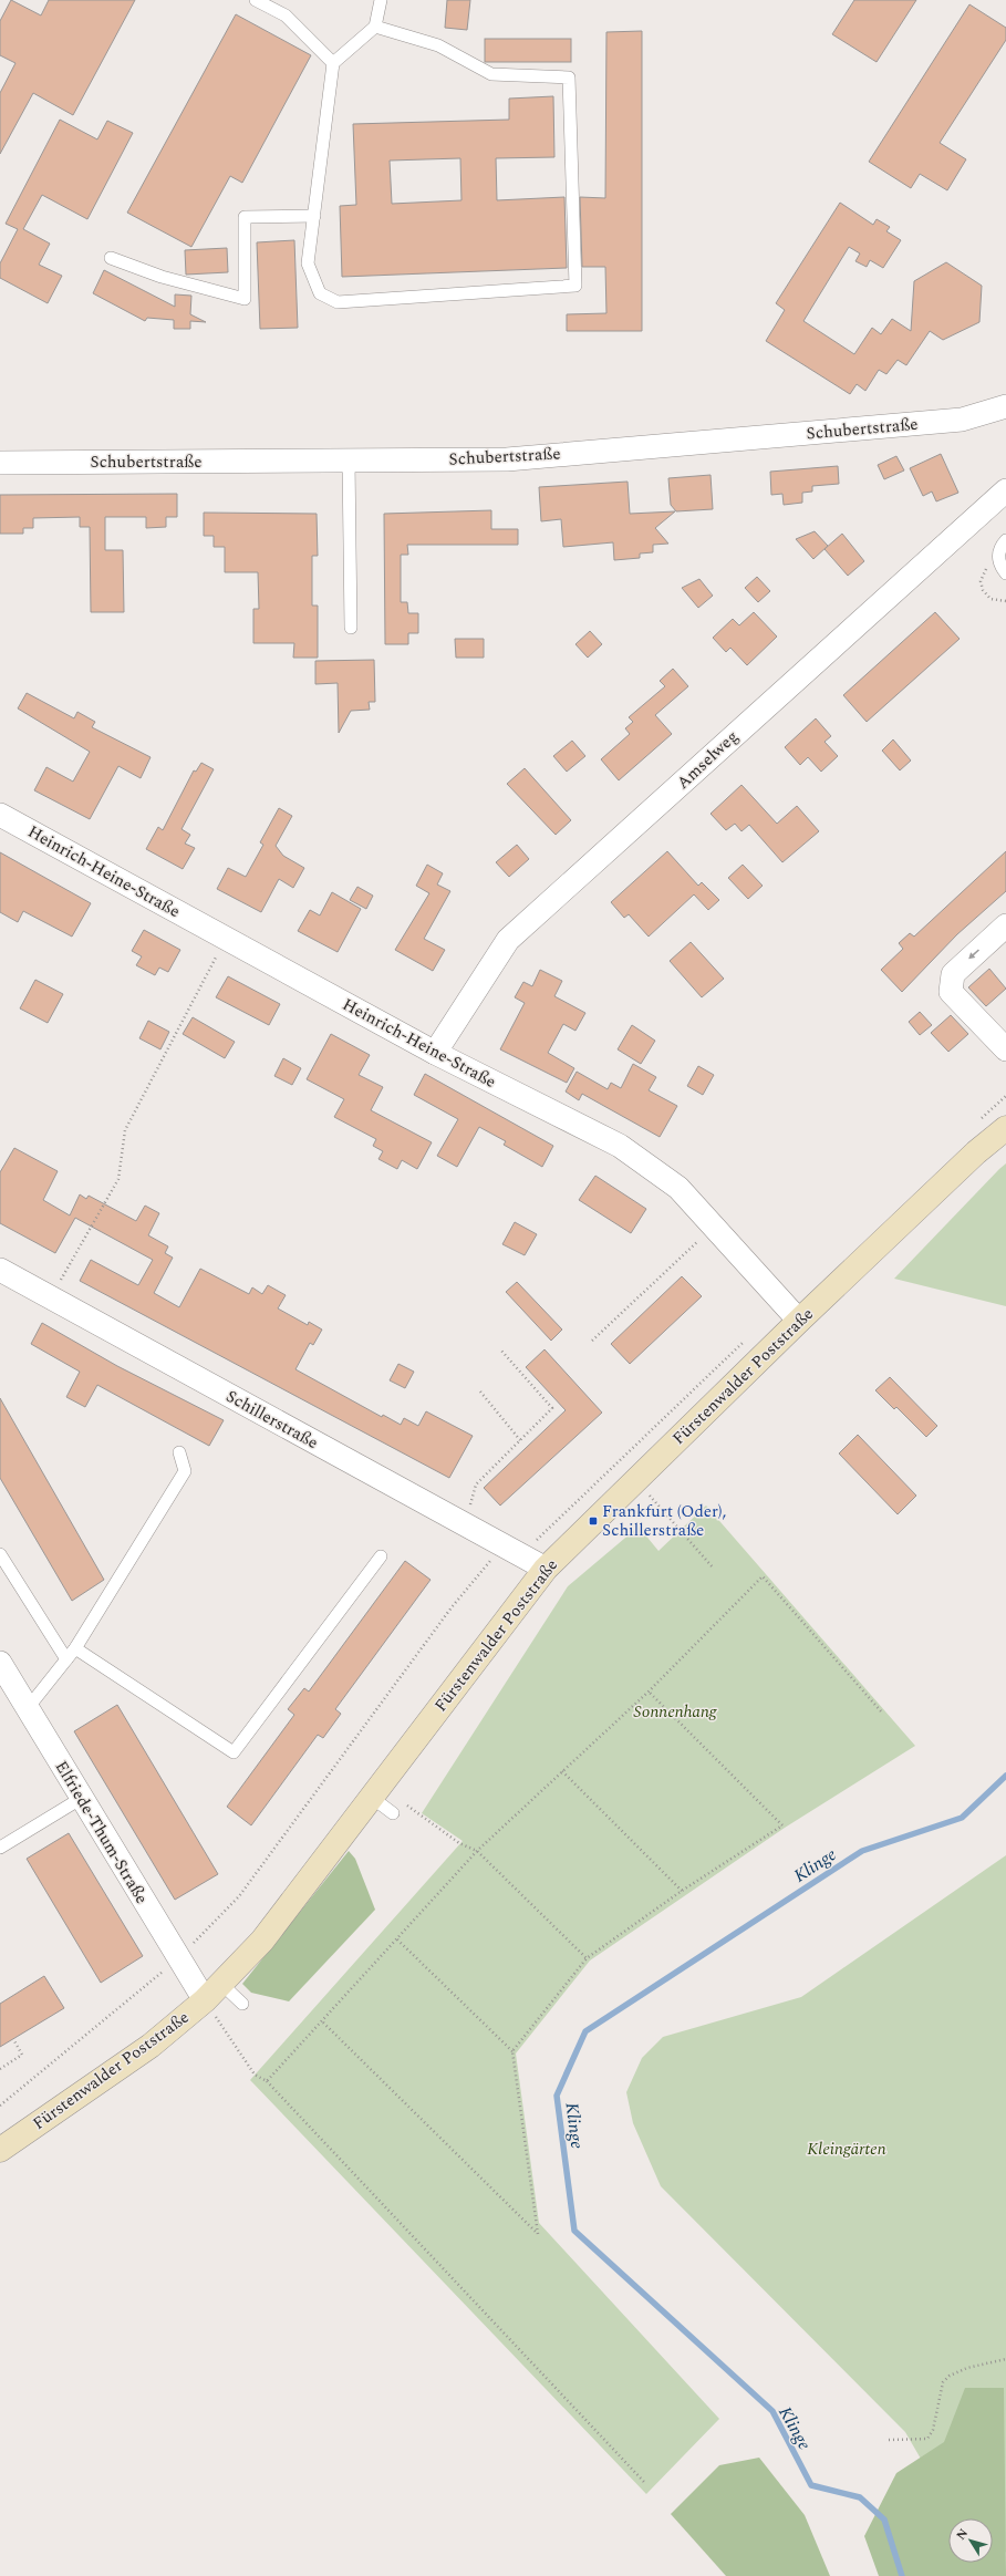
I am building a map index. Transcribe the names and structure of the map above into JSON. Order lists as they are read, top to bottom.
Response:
{
  "streets": {
    "street": [
      "Schubertstraße",
      "Amselweg",
      "Heinrich-Heine-Straße",
      "Fürstenwalder Poststraße",
      "Schillerstraße",
      "Elfriede-Thum-Straße"
    ]
  },
  "crossings": [
    ["Amselweg", "Heinrich-Heine-Straße"],
    ["Heinrich-Heine-Straße", "Fürstenwalder Poststraße"],
    ["Fürstenwalder Poststraße", "Schillerstraße"],
    ["Fürstenwalder Poststraße", "Elfriede-Thum-Straße"]
  ],
  "water": ["Klinge"],
  "parks": ["Sonnenhang", "Kleingärten"],
  "places": {
    "transit": ["Frankfurt (Oder), Schillerstraße"]
  },
  "north": "top left"
}
